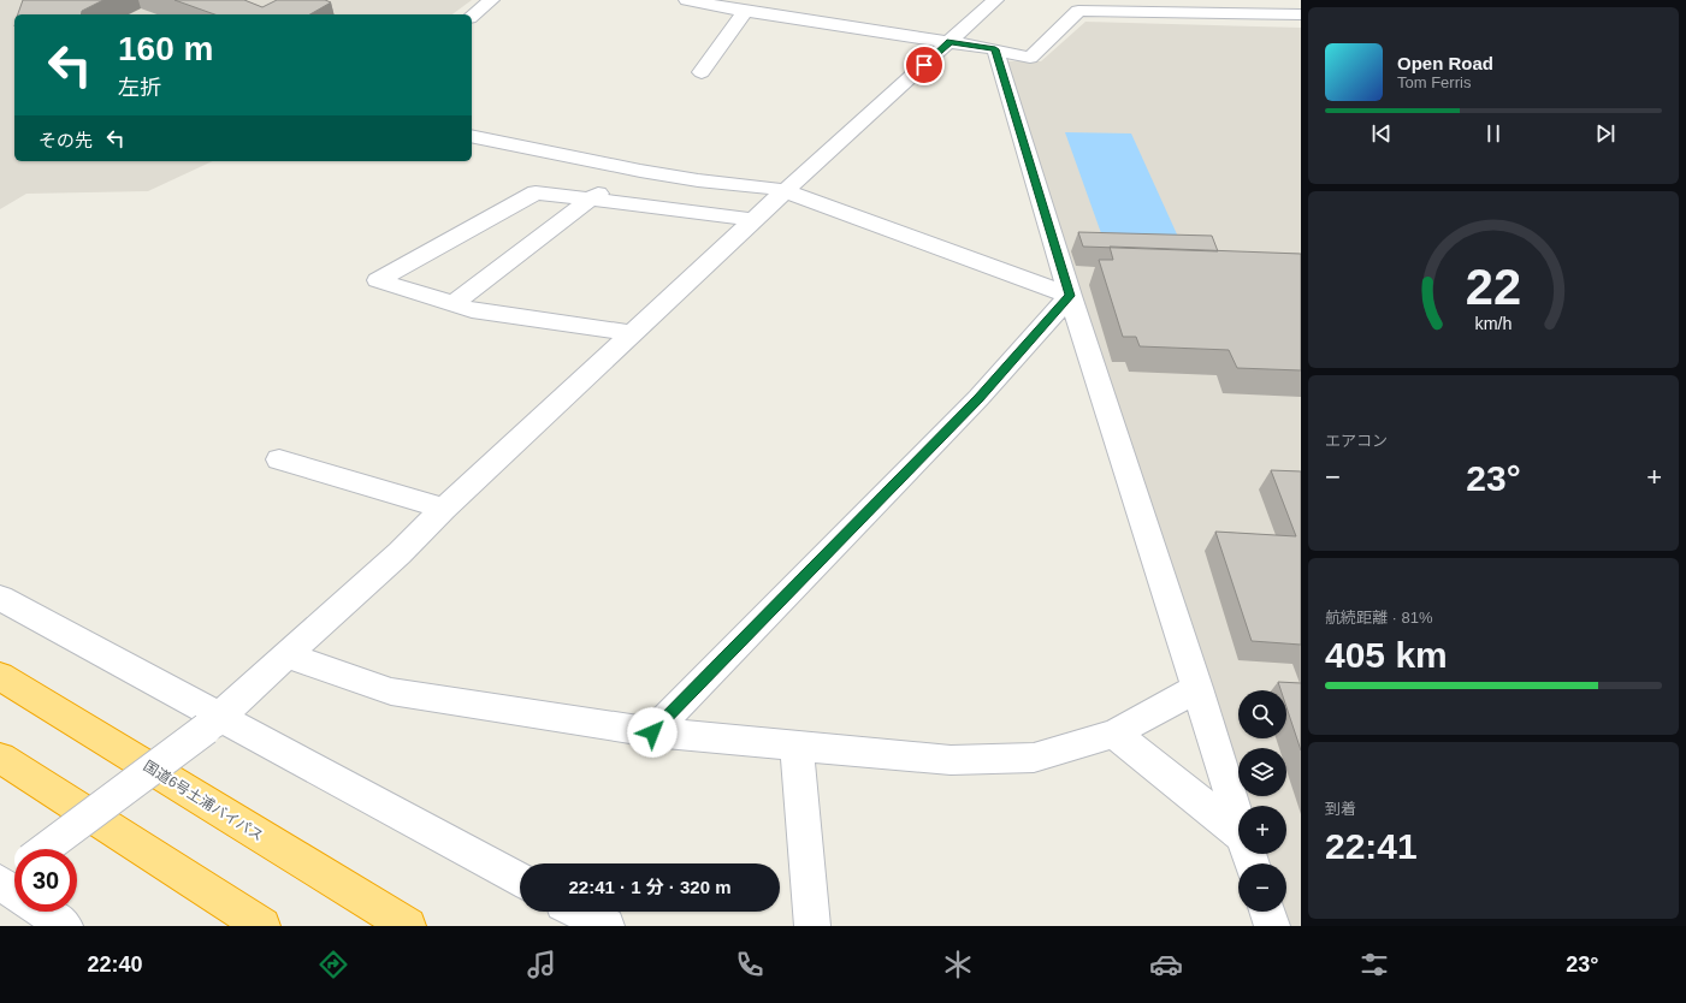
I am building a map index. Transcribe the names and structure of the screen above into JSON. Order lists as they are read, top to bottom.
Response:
{
  "streets": {
    "highway": ["国道6号土浦バイパス"]
  },
  "page": {
    "turn": ["160 m", "左折"],
    "song": ["Open Road", "Tom Ferris"],
    "then": "その先",
    "tile": [
      "エアコン",
      ["航続距離 · 81%", "405 km"],
      ["到着", "22:41"]
    ],
    "heat": ["−", "23°", "+"],
    "map_buttons": ["+", "−"],
    "limit": "30",
    "trip": "22:41 · 1 分 · 320 m",
    "tabs": ["22:40", "23°"],
    "gauge": ["22", "km/h"]
  }
}
